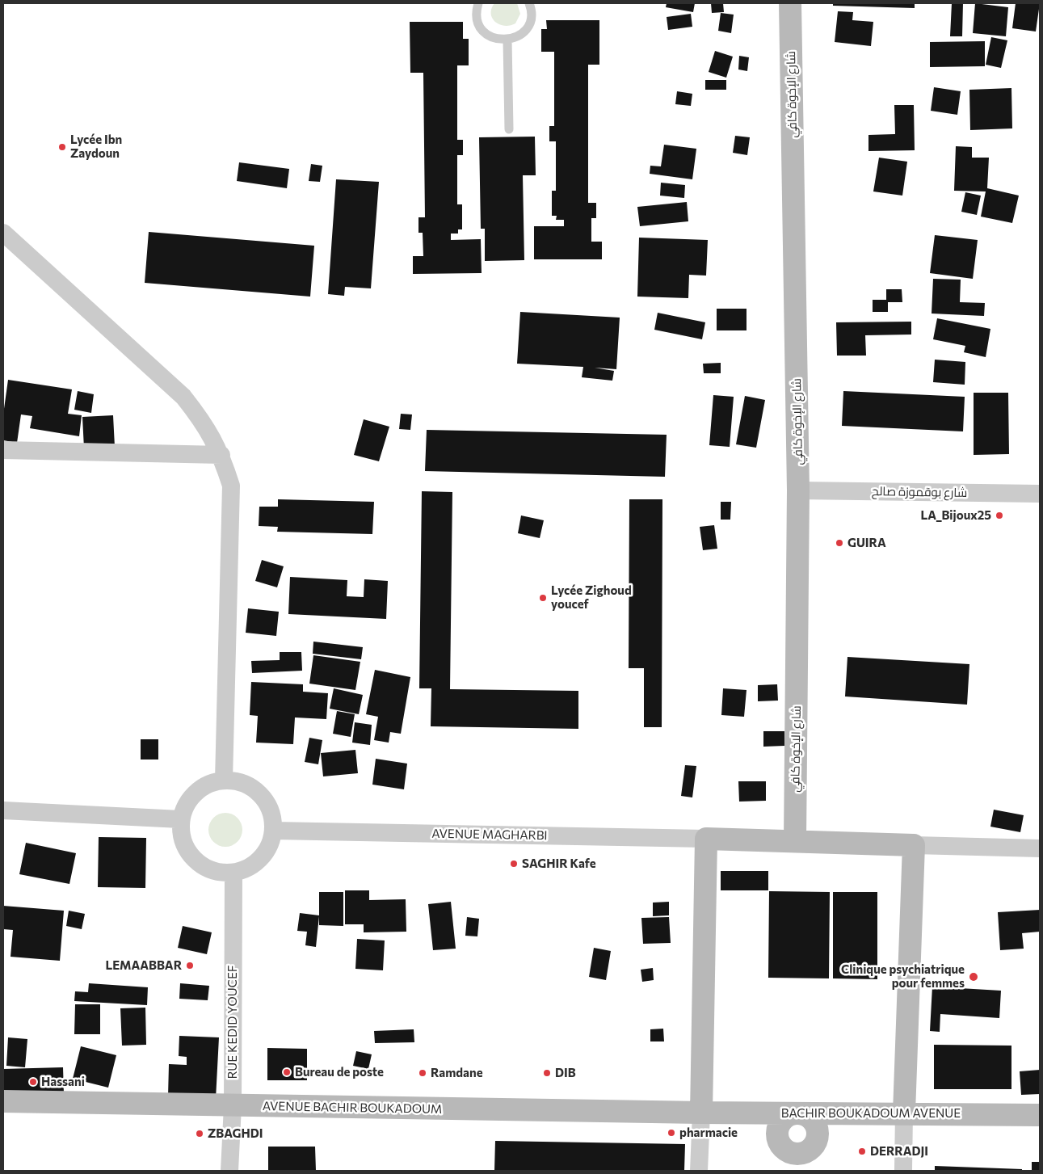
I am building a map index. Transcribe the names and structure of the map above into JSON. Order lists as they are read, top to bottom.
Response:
{
  "streets": {
    "main road": ["شارع الإخوة كافي", "AVENUE BACHIR BOUKADOUM", "BACHIR BOUKADOUM AVENUE"],
    "street": ["شارع بوقموزة صالح", "AVENUE MAGHARBI", "RUE KEDID YOUCEF"]
  },
  "crossings": [
    ["شارع الإخوة كافي", "شارع بوقموزة صالح"],
    ["AVENUE MAGHARBI", "RUE KEDID YOUCEF"],
    ["RUE KEDID YOUCEF", "AVENUE BACHIR BOUKADOUM"],
    ["AVENUE BACHIR BOUKADOUM", "BACHIR BOUKADOUM AVENUE"]
  ],
  "places": [
    "Lycée Ibn Zaydoun",
    "LA_Bijoux25",
    "GUIRA",
    "Lycée Zighoud youcef",
    "SAGHIR Kafe",
    "LEMAABBAR",
    "Clinique psychiatrique pour femmes",
    "Bureau de poste",
    "Ramdane",
    "DIB",
    "Hassani",
    "pharmacie",
    "ZBAGHDI",
    "DERRADJI"
  ]
}
